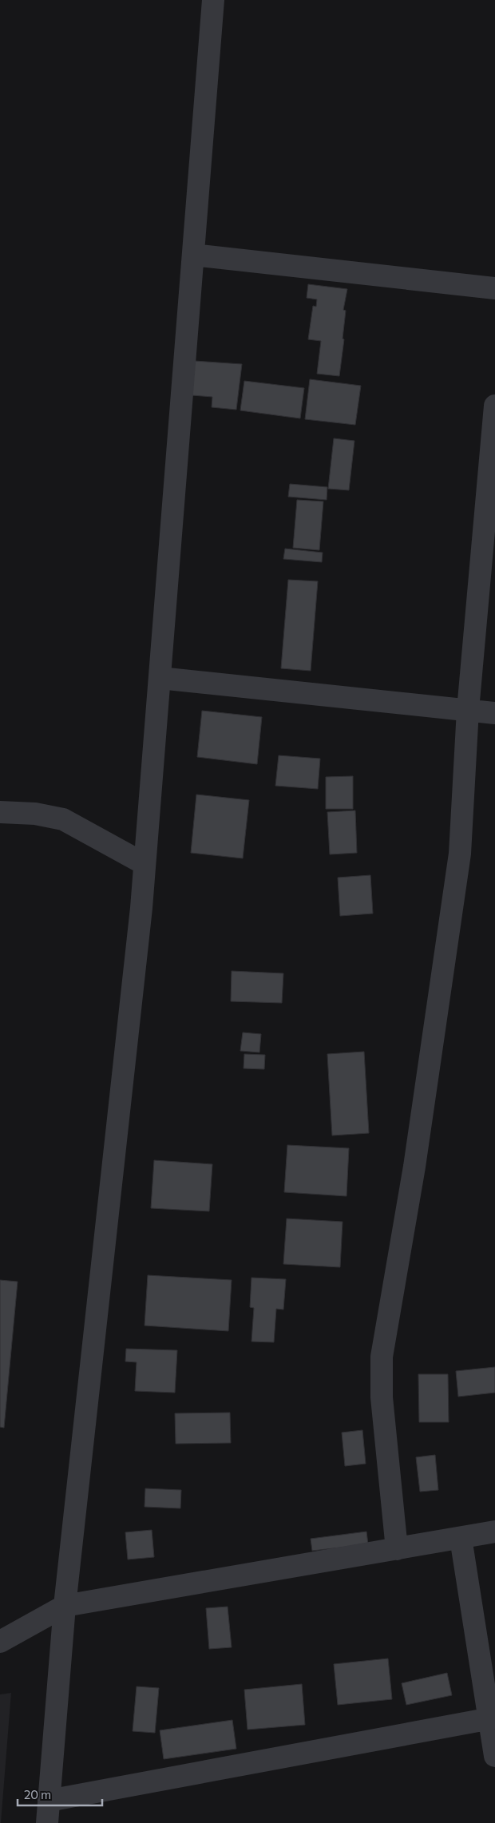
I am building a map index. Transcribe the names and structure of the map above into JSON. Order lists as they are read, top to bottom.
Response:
{
  "scale_bar": "20 m"
}
